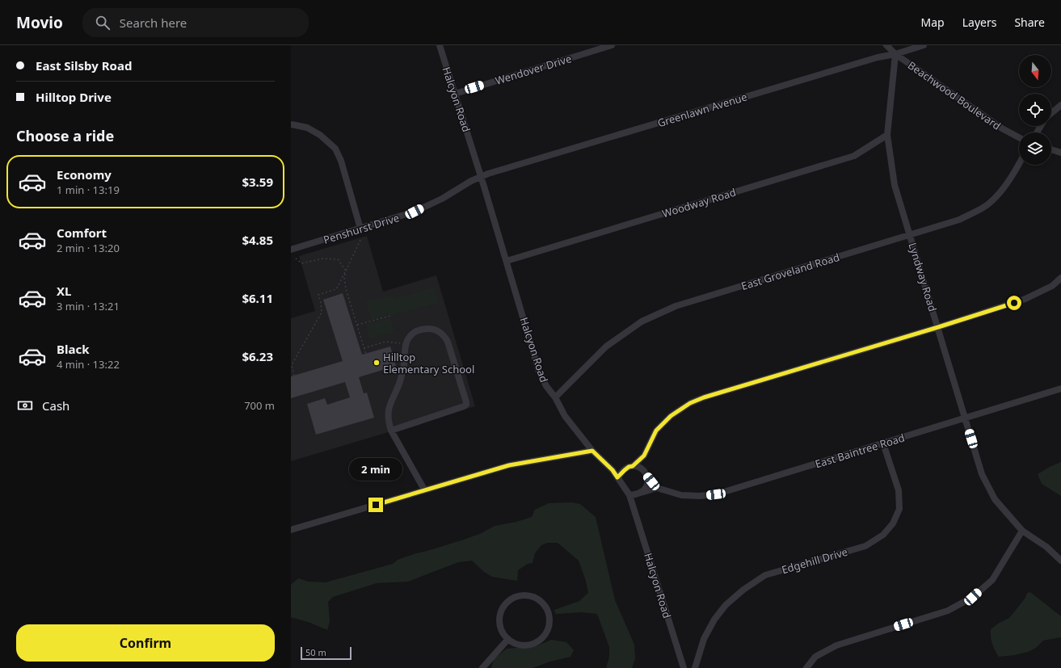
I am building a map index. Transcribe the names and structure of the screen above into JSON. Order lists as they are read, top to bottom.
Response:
{
  "streets": {
    "street": [
      "Wendover Drive",
      "Beachwood Boulevard",
      "Halcyon Road",
      "Greenlawn Avenue",
      "Woodway Road",
      "Penshurst Drive",
      "East Groveland Road",
      "Lyndway Road",
      "East Baintree Road",
      "Edgehill Drive"
    ]
  },
  "crossings": [
    ["Wendover Drive", "Halcyon Road"],
    ["Beachwood Boulevard", "Greenlawn Avenue"],
    ["Beachwood Boulevard", "Lyndway Road"],
    ["Halcyon Road", "Greenlawn Avenue"],
    ["Halcyon Road", "Woodway Road"],
    ["Halcyon Road", "Penshurst Drive"],
    ["Halcyon Road", "East Groveland Road"],
    ["Greenlawn Avenue", "Penshurst Drive"],
    ["Greenlawn Avenue", "Lyndway Road"],
    ["Woodway Road", "Lyndway Road"],
    ["East Groveland Road", "Lyndway Road"],
    ["Lyndway Road", "East Baintree Road"],
    ["East Baintree Road", "Edgehill Drive"]
  ],
  "places": ["Hilltop Elementary School"],
  "scale_bar": "50 m",
  "north": "bottom",
  "page": {
    "header": "Movio",
    "search": "Search here",
    "nav": ["Map", "Layers", "Share"],
    "banner": ["East Silsby Road", "Hilltop Drive"],
    "heading": "Choose a ride",
    "list": [
      {
        "name": "Economy",
        "note": "1 min · 13:19",
        "value": "$3.59"
      },
      {
        "name": "Comfort",
        "note": "2 min · 13:20",
        "value": "$4.85"
      },
      {
        "name": "XL",
        "note": "3 min · 13:21",
        "value": "$6.11"
      },
      {
        "name": "Black",
        "note": "4 min · 13:22",
        "value": "$6.23"
      }
    ],
    "pay": ["Cash", "700 m"],
    "bubble": "2 min",
    "buttons": "Confirm",
    "scale": "50 m"
  }
}
